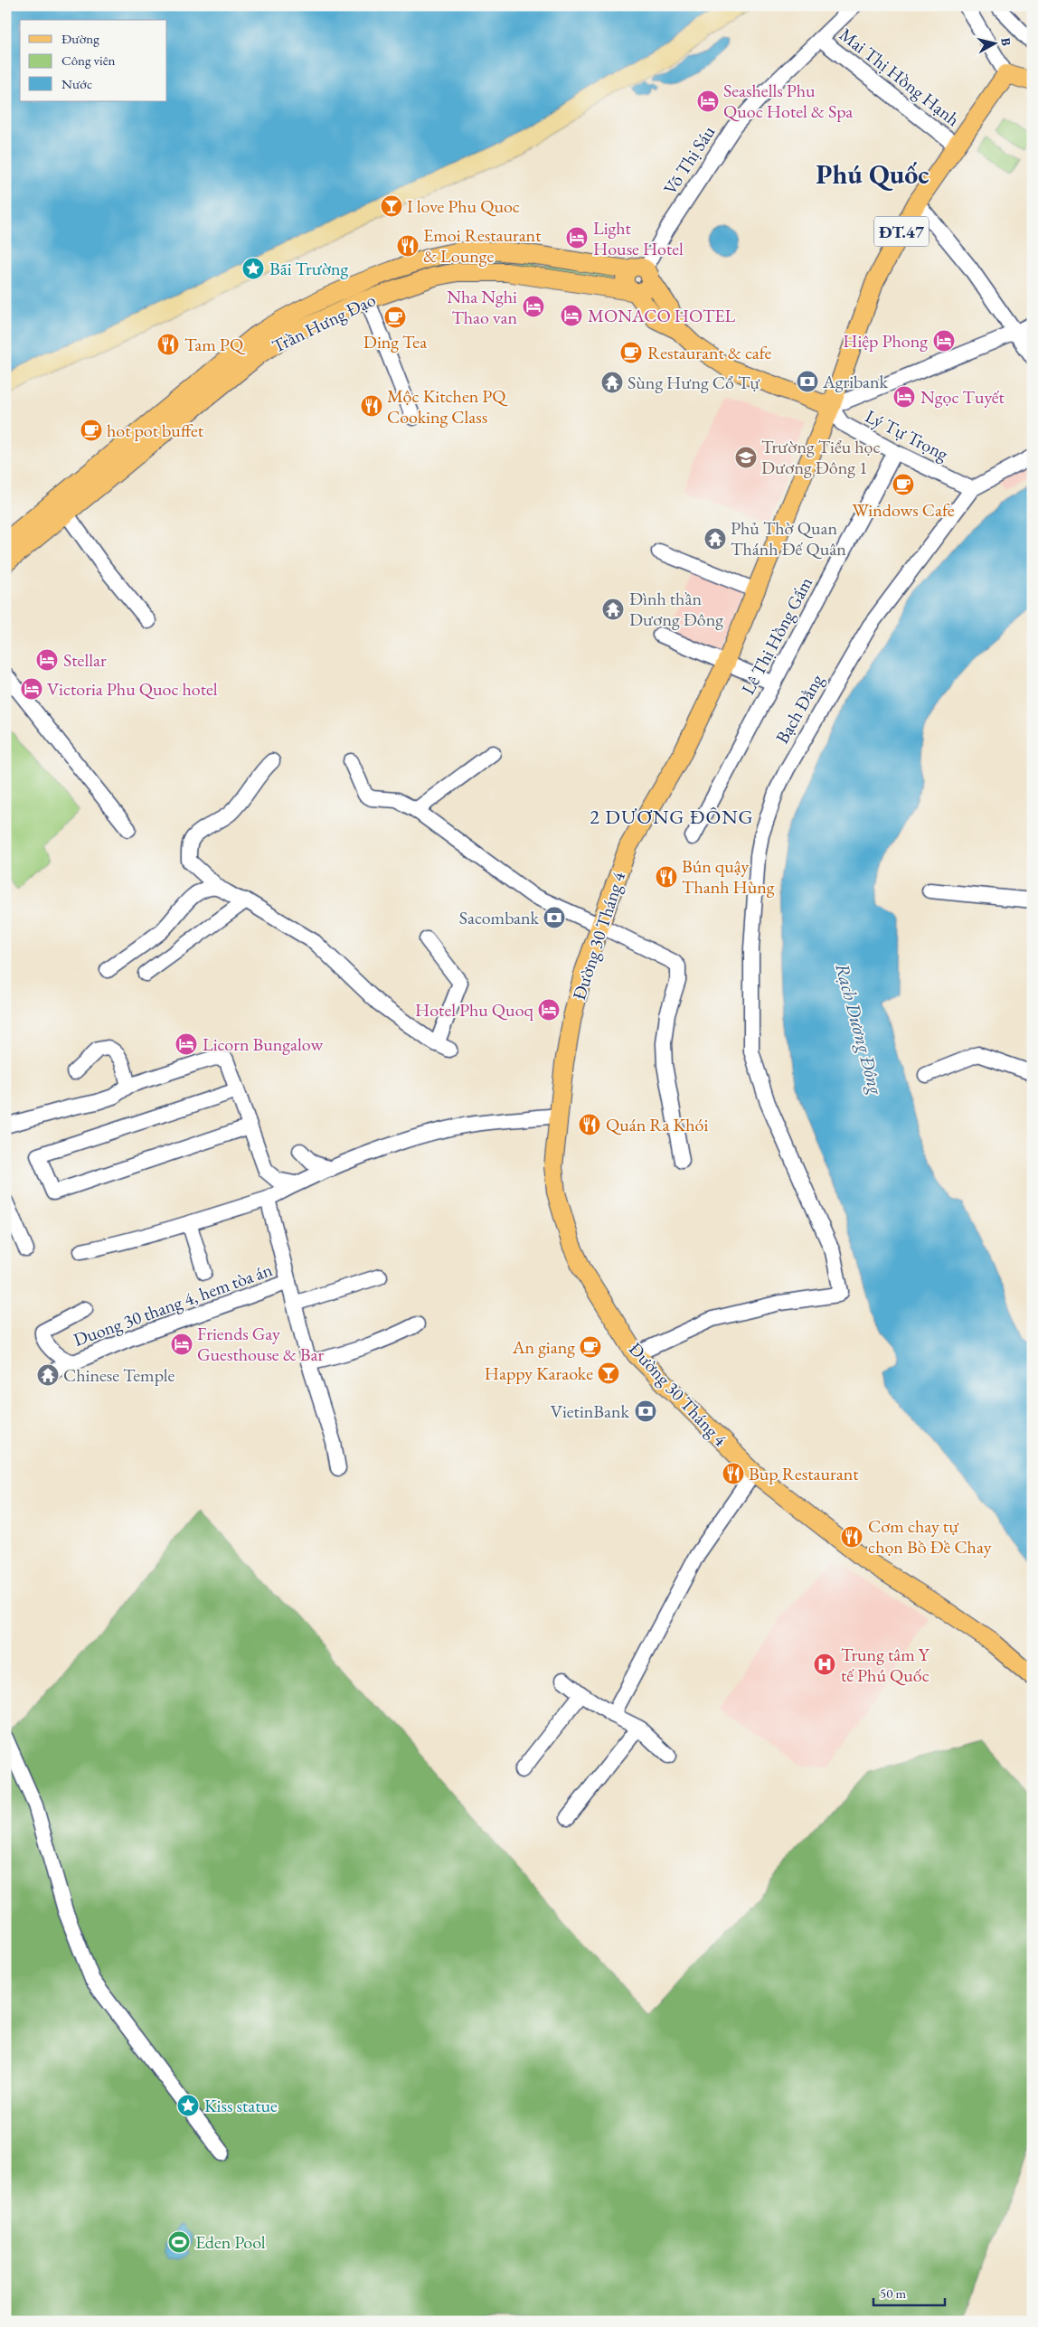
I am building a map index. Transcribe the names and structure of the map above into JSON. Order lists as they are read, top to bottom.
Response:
{
  "streets": {
    "main road": ["ĐT.47", "Trần Hưng Đạo", "Đường 30 Tháng 4"],
    "street": [
      "Mai Thị Hồng Hạnh",
      "Võ Thị Sáu",
      "Lý Tự Trọng",
      "Lê Thị Hồng Gấm",
      "Bạch Đằng",
      "Duong 30 thang 4, hem tòa án"
    ]
  },
  "crossings": [
    ["Mai Thị Hồng Hạnh", "Võ Thị Sáu"],
    ["Mai Thị Hồng Hạnh", "Đường 30 Tháng 4"],
    ["Võ Thị Sáu", "Trần Hưng Đạo"],
    ["Lý Tự Trọng", "Lê Thị Hồng Gấm"],
    ["Lý Tự Trọng", "Bạch Đằng"],
    ["Lý Tự Trọng", "Đường 30 Tháng 4"],
    ["Bạch Đằng", "Đường 30 Tháng 4"]
  ],
  "districts": ["Phú Quốc", "2 DƯƠNG ĐÔNG"],
  "water": ["Rạch Dương Đông"],
  "places": {
    "hotel": [
      "Seashells Phu Quoc Hotel & Spa",
      "Light House Hotel",
      "Nha Nghi Thao van",
      "MONACO HOTEL",
      "Hiệp Phong",
      "Ngọc Tuyết",
      "Stellar",
      "Victoria Phu Quoc hotel",
      "Hotel Phu Quoq",
      "Licorn Bungalow",
      "Friends Gay Guesthouse & Bar"
    ],
    "bar": ["I love Phu Quoc", "Happy Karaoke"],
    "restaurant": [
      "Emoi Restaurant & Lounge",
      "Tam PQ",
      "Mộc Kitchen PQ Cooking Class",
      "Bún quậy Thanh Hùng",
      "Quán Ra Khói",
      "Bup Restaurant",
      "Cơm chay tự chọn Bồ Đề Chay"
    ],
    "place": ["Bãi Trường", "Kiss statue"],
    "cafe": [
      "Ding Tea",
      "Restaurant & cafe",
      "hot pot buffet",
      "Windows Cafe",
      "An giang"
    ],
    "bank": ["Agribank", "Sacombank", "VietinBank"],
    "temple": [
      "Sùng Hưng Cổ Tự",
      "Phủ Thờ Quan Thánh Đế Quân",
      "Đình thần Dương Đông",
      "Chinese Temple"
    ],
    "school or university": ["Trường Tiểu học Dương Đông 1"],
    "hospital": ["Trung tâm Y tế Phú Quốc"],
    "sports": ["Eden Pool"]
  },
  "legend": ["Đường", "Công viên", "Nước"],
  "scale_bar": "50 m",
  "north": "right"
}
